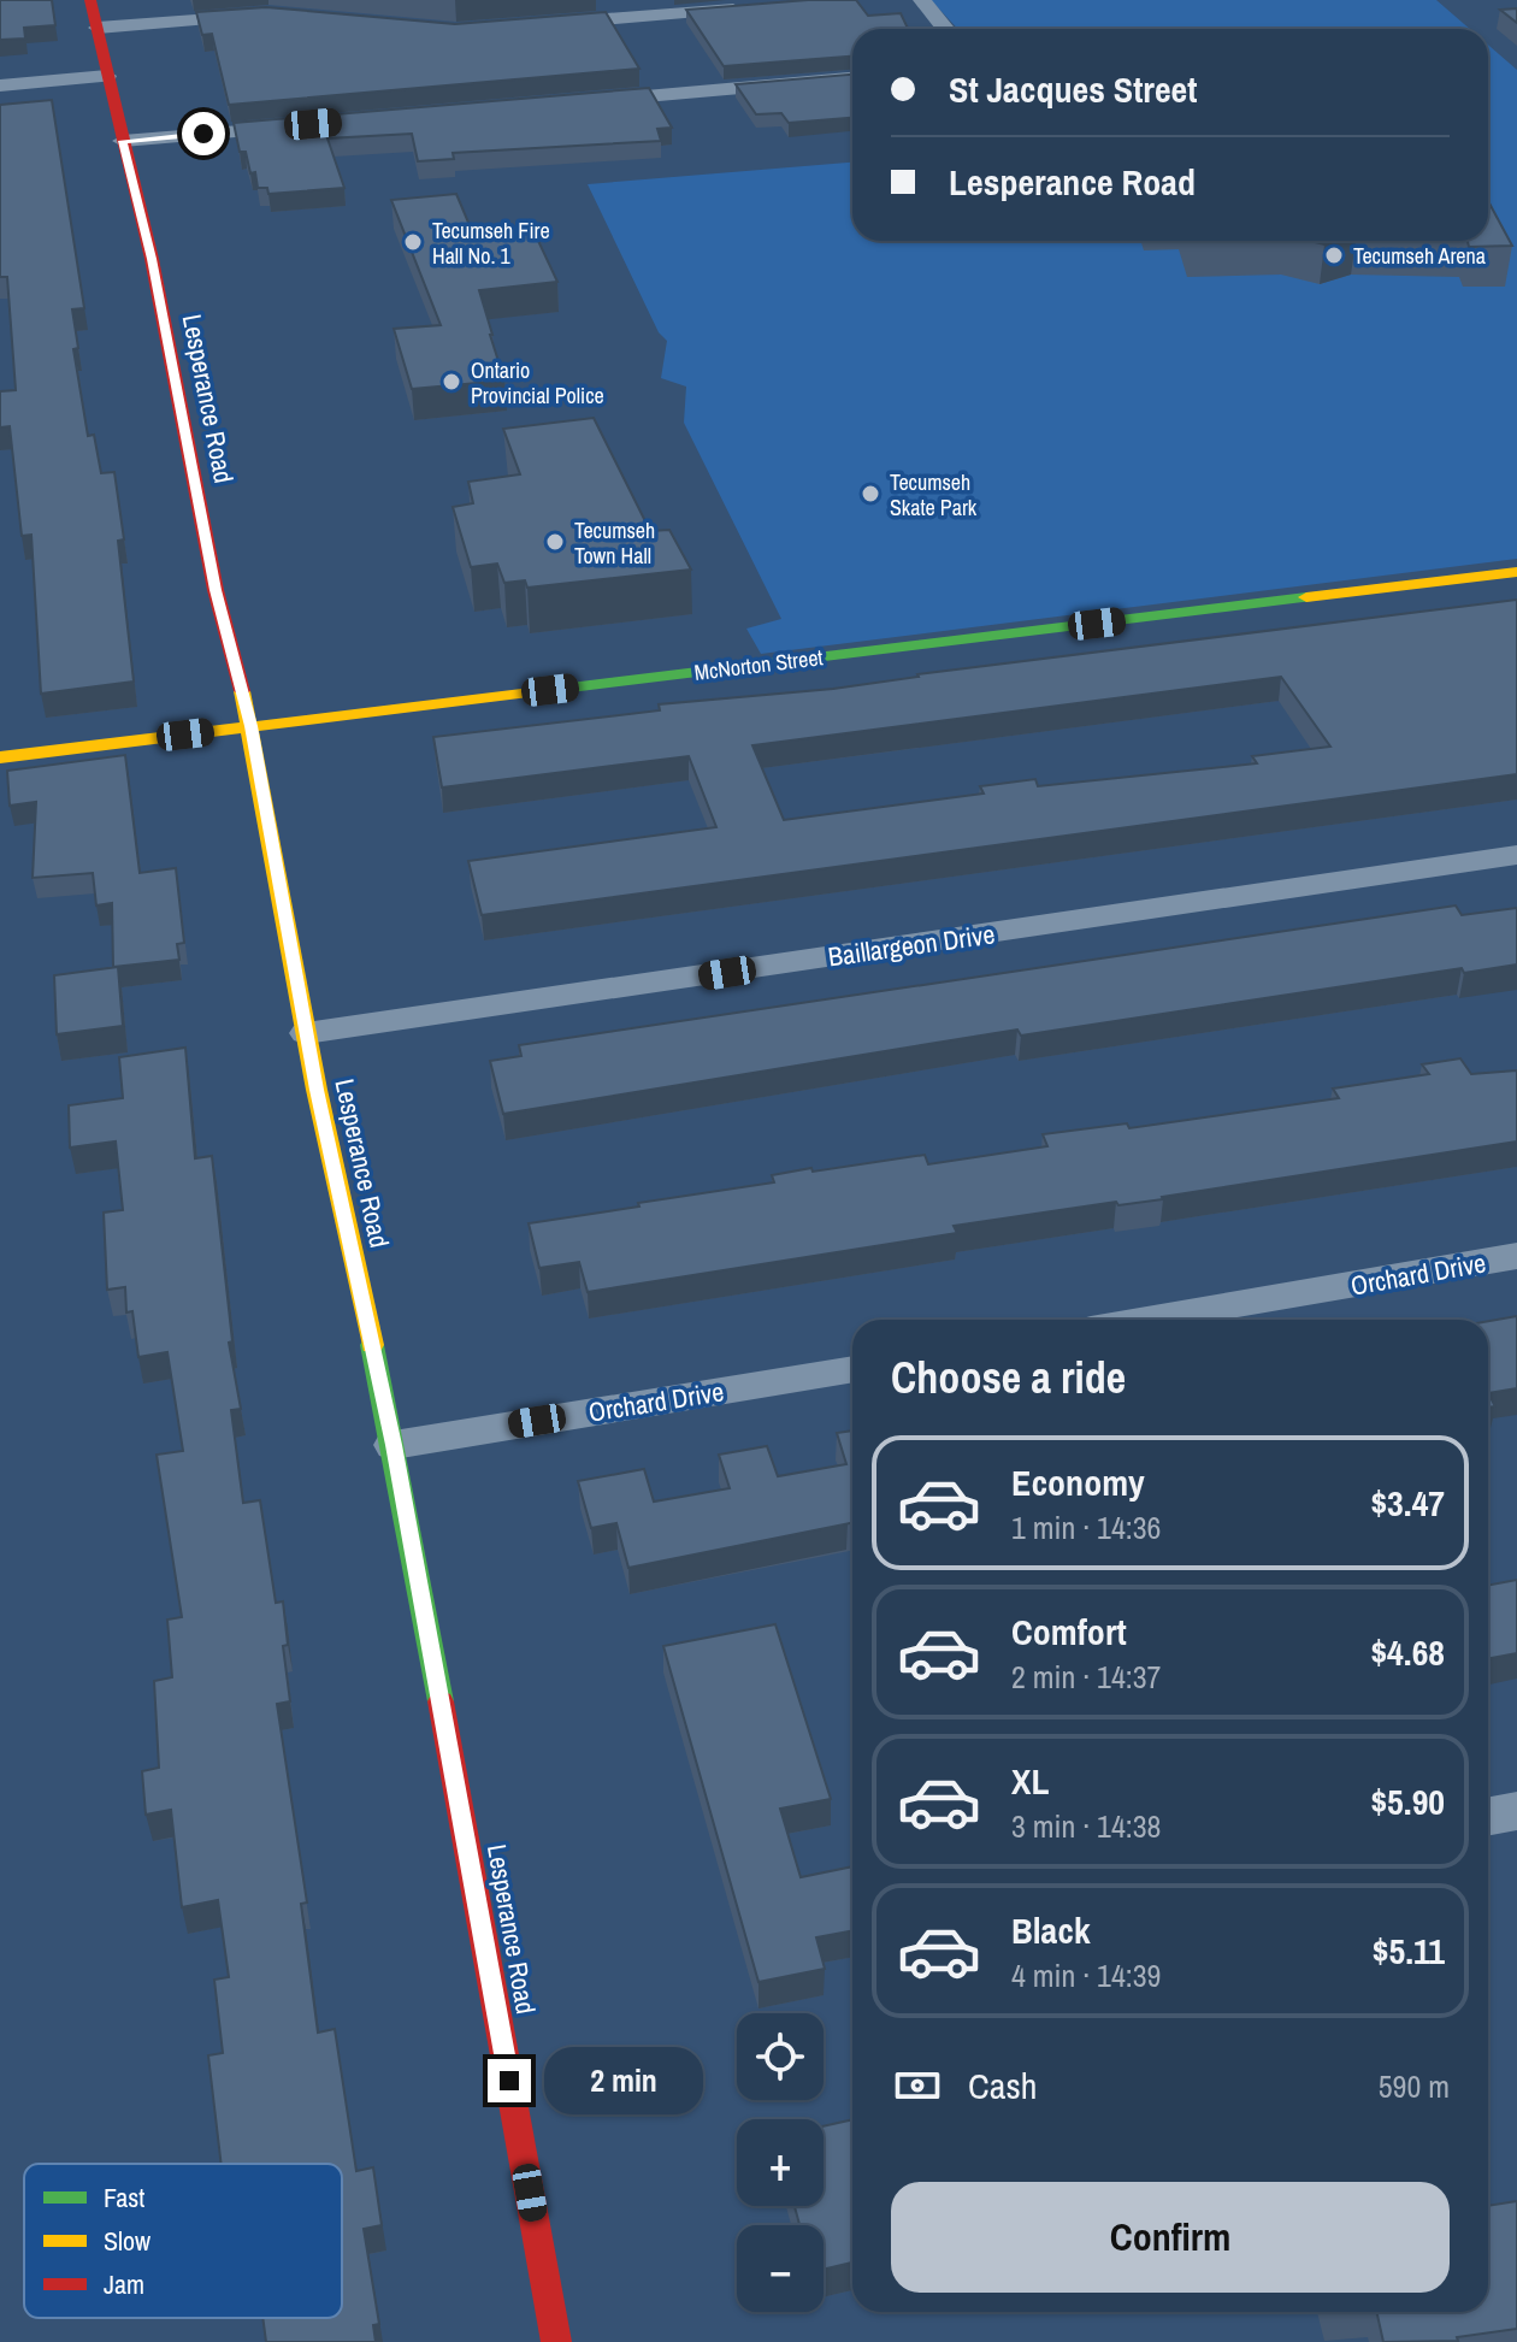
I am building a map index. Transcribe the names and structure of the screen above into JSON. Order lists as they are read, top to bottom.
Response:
{
  "streets": {
    "main road": ["Lesperance Road", "McNorton Street"],
    "street": ["Baillargeon Drive", "Orchard Drive"]
  },
  "crossings": [
    ["Lesperance Road", "McNorton Street"],
    ["Lesperance Road", "Baillargeon Drive"],
    ["Lesperance Road", "Orchard Drive"]
  ],
  "places": [
    "Tecumseh Fire Hall No. 1",
    "Tecumseh Arena",
    "Ontario Provincial Police",
    "Tecumseh Skate Park",
    "Tecumseh Town Hall"
  ],
  "legend": ["Fast", "Slow", "Jam"],
  "page": {
    "banner": ["St Jacques Street", "Lesperance Road"],
    "heading": "Choose a ride",
    "list": [
      {
        "name": "Economy",
        "note": "1 min · 14:36",
        "value": "$3.47"
      },
      {
        "name": "Comfort",
        "note": "2 min · 14:37",
        "value": "$4.68"
      },
      {
        "name": "XL",
        "note": "3 min · 14:38",
        "value": "$5.90"
      },
      {
        "name": "Black",
        "note": "4 min · 14:39",
        "value": "$5.11"
      }
    ],
    "map_buttons": ["+", "−"],
    "pay": ["Cash", "590 m"],
    "bubble": "2 min",
    "buttons": "Confirm"
  }
}
